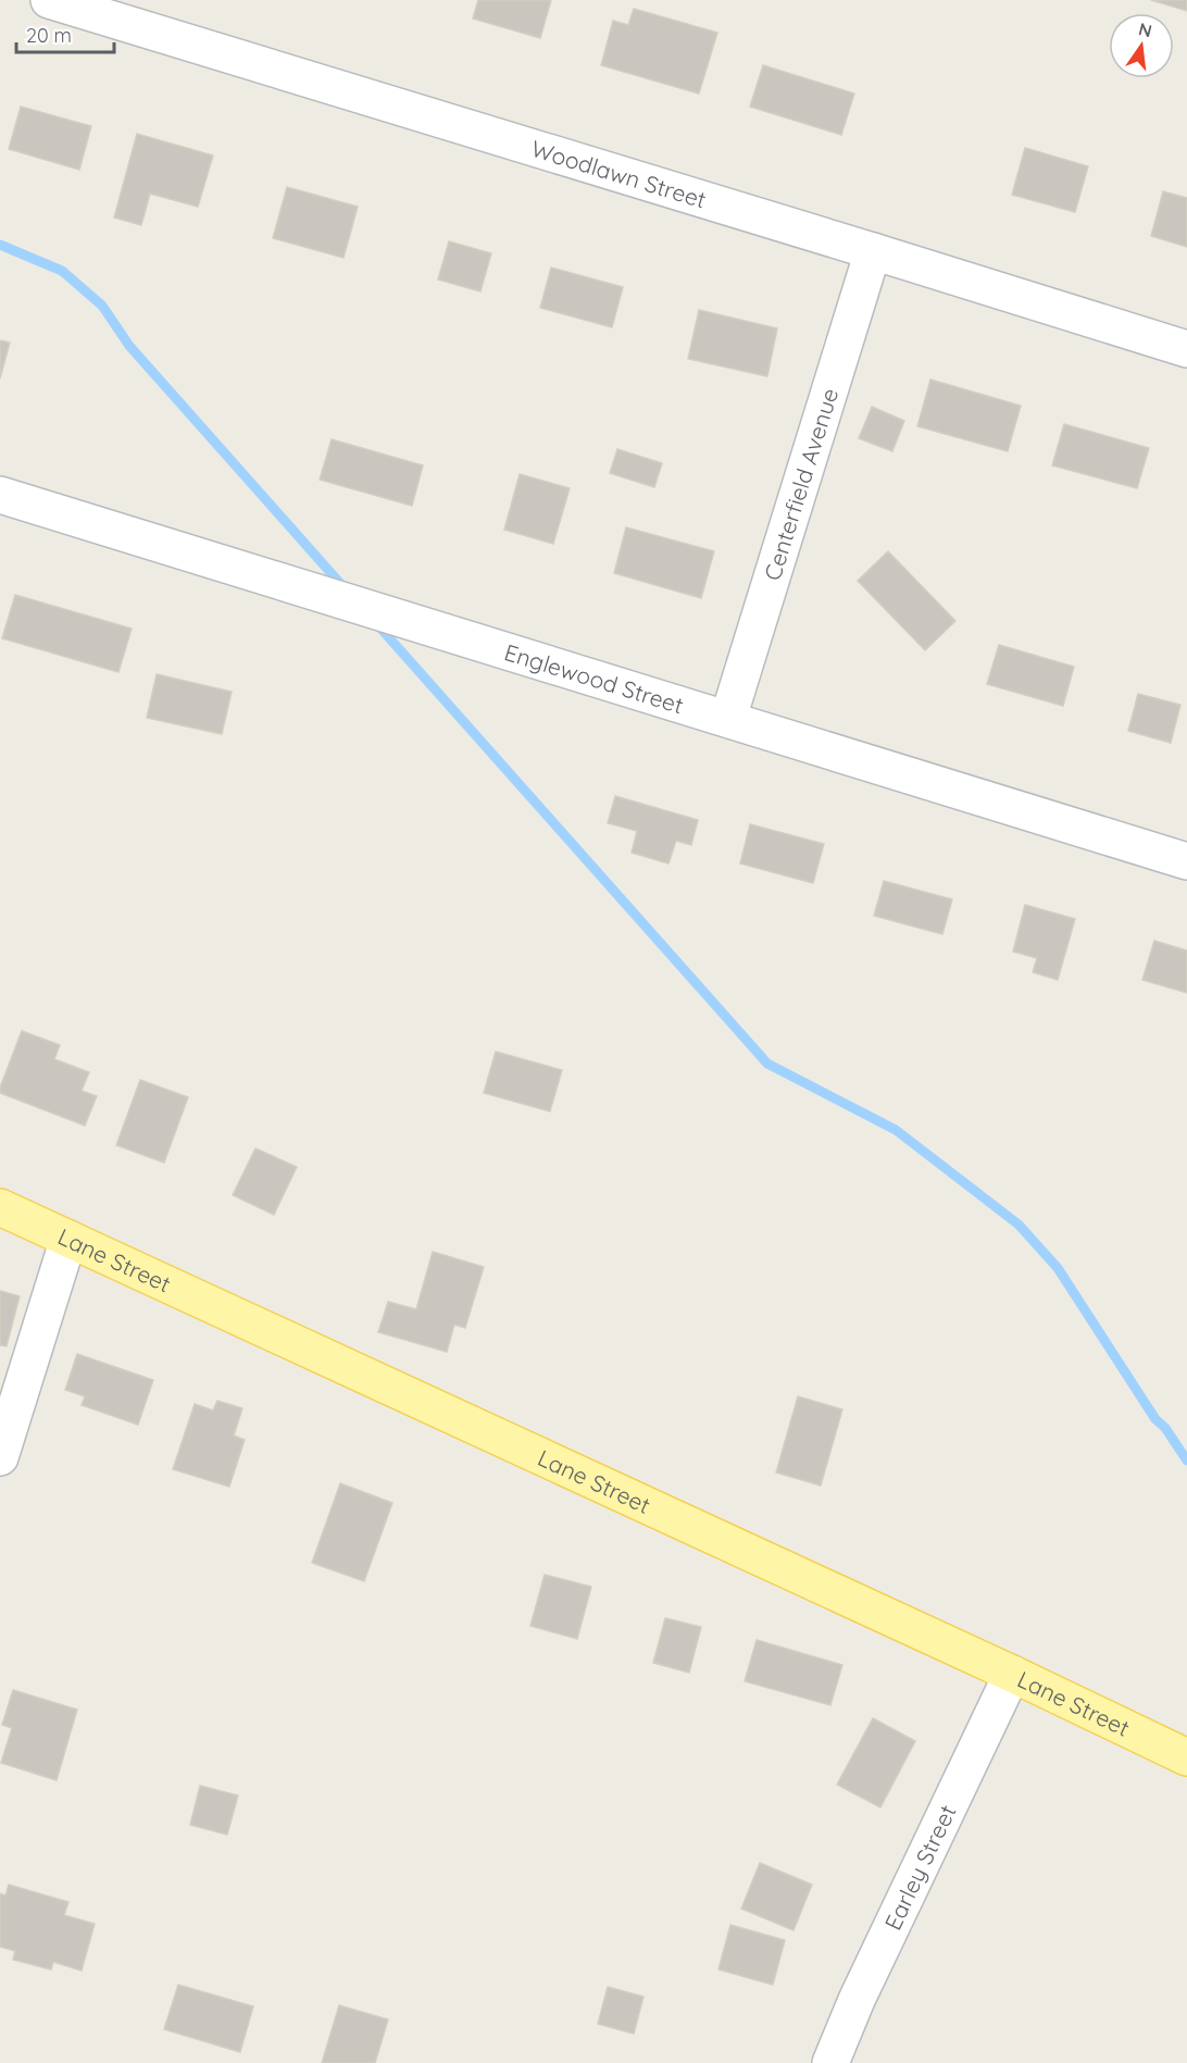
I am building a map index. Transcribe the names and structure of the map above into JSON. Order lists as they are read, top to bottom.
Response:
{
  "streets": {
    "main road": ["Lane Street"],
    "street": [
      "Woodlawn Street",
      "Centerfield Avenue",
      "Englewood Street",
      "Earley Street"
    ]
  },
  "crossings": [
    ["Woodlawn Street", "Centerfield Avenue"],
    ["Centerfield Avenue", "Englewood Street"],
    ["Lane Street", "Earley Street"]
  ],
  "scale_bar": "20 m",
  "north": "top"
}
